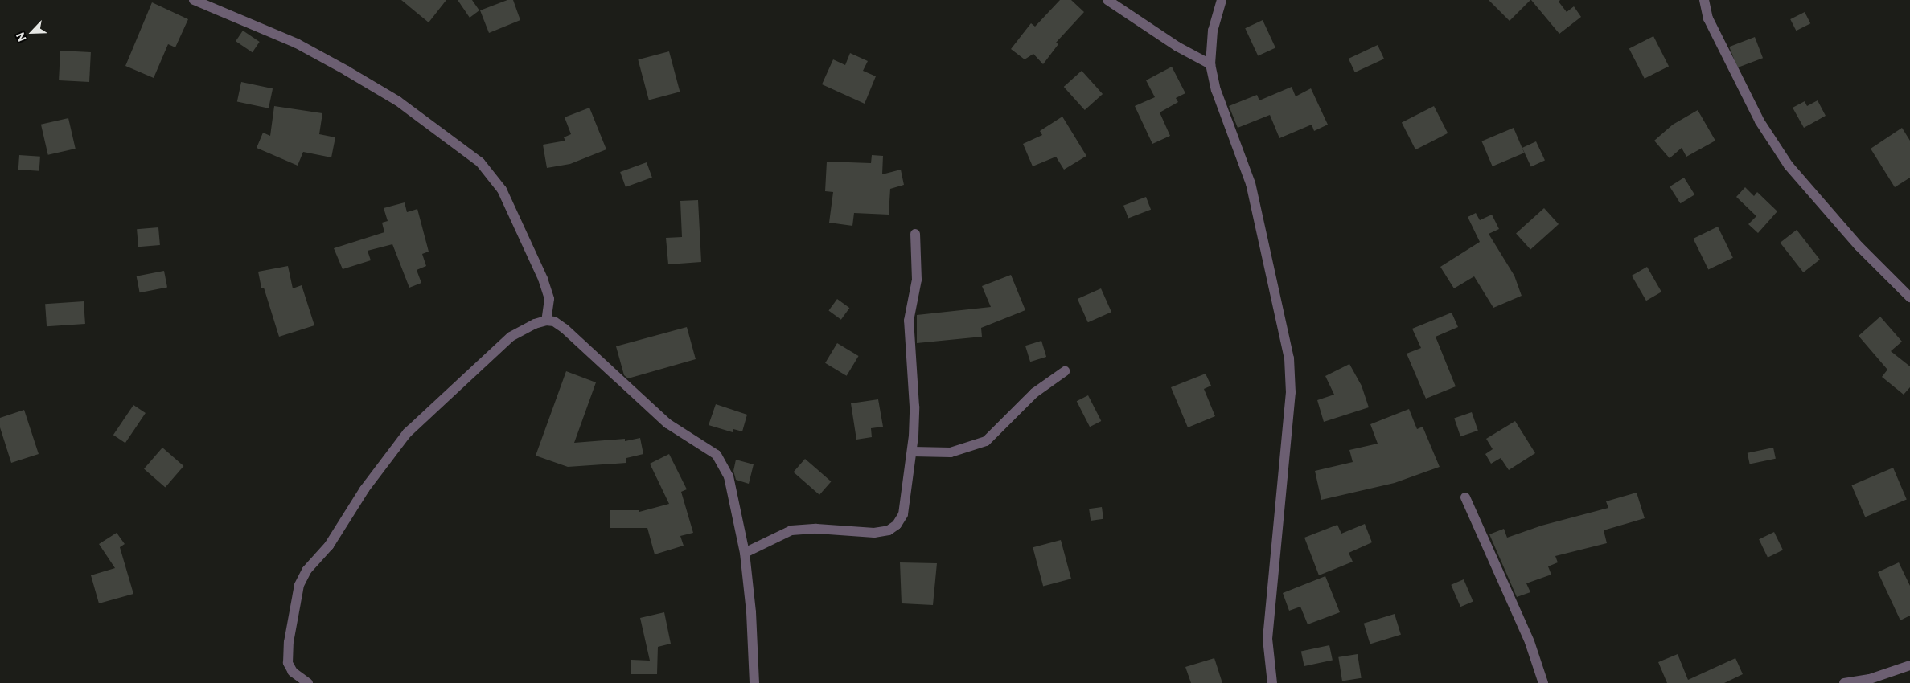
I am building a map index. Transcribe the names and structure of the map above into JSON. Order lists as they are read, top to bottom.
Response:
{
  "north": "bottom left"
}
